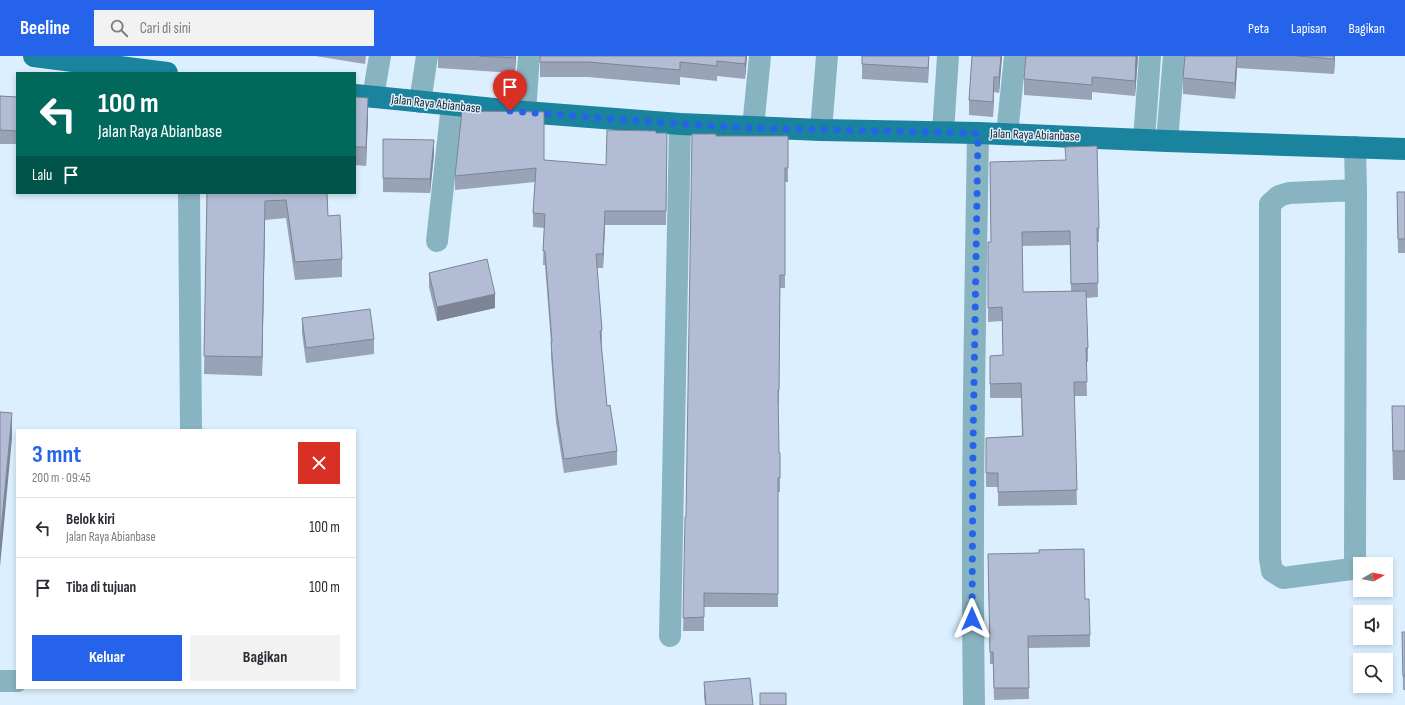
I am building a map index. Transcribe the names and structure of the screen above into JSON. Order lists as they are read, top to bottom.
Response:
{
  "streets": {
    "main road": ["Jalan Raya Abianbase"]
  },
  "north": "right",
  "page": {
    "header": "Beeline",
    "search": "Cari di sini",
    "nav": ["Peta", "Lapisan", "Bagikan"],
    "turn": ["100 m", "Jalan Raya Abianbase"],
    "then": "Lalu",
    "heading": ["3 mnt", "200 m · 09:45"],
    "list": [
      {
        "name": "Belok kiri",
        "note": "Jalan Raya Abianbase",
        "value": "100 m"
      },
      {
        "name": "Tiba di tujuan",
        "value": "100 m"
      }
    ],
    "buttons": ["Keluar", "Bagikan"]
  }
}
